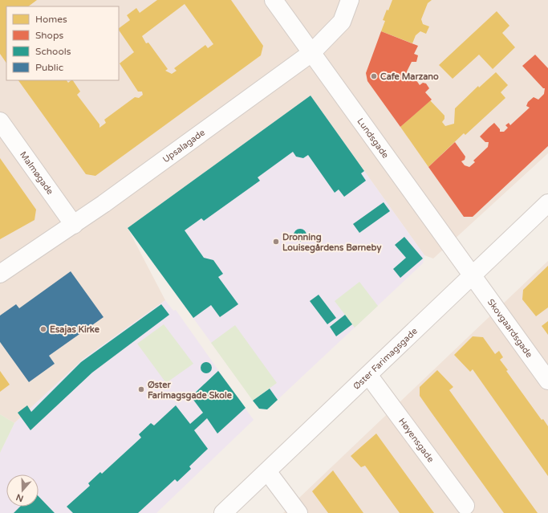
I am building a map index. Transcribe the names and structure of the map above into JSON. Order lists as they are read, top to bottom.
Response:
{
  "streets": {
    "street": [
      "Lundsgade",
      "Upsalagade",
      "Malmøgade",
      "Skovgaardsgade",
      "Øster Farimagsgade",
      "Høyensgade"
    ]
  },
  "crossings": [
    ["Lundsgade", "Upsalagade"],
    ["Lundsgade", "Skovgaardsgade"],
    ["Lundsgade", "Øster Farimagsgade"],
    ["Upsalagade", "Malmøgade"],
    ["Skovgaardsgade", "Øster Farimagsgade"],
    ["Øster Farimagsgade", "Høyensgade"]
  ],
  "places": [
    "Cafe Marzano",
    "Dronning Louisegårdens Børneby",
    "Esajas Kirke",
    "Øster Farimagsgade Skole"
  ],
  "legend": [
    "Homes",
    "Shops",
    "Schools",
    "Public"
  ],
  "north": "bottom"
}
